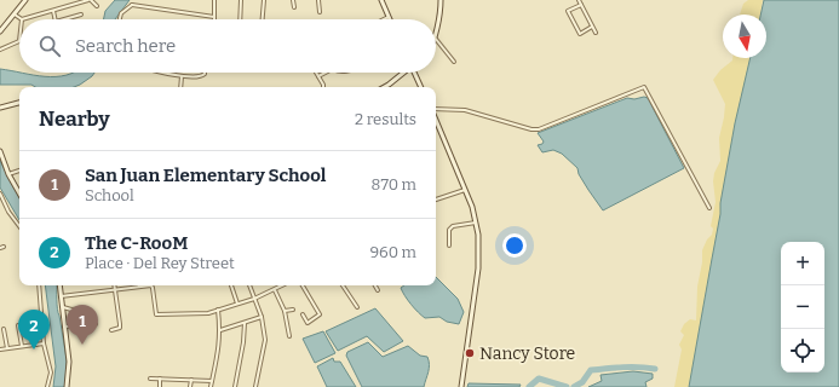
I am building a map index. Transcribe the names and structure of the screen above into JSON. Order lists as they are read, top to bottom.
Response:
{
  "places": ["Nancy Store"],
  "north": "bottom",
  "page": {
    "search": "Search here",
    "heading": ["Nearby", "2 results"],
    "list": [
      {
        "mark": "1",
        "name": "San Juan Elementary School",
        "note": "School",
        "value": "870 m"
      },
      {
        "mark": "2",
        "name": "The C-RooM",
        "note": "Place · Del Rey Street",
        "value": "960 m"
      }
    ],
    "map_buttons": ["+", "−"],
    "pins": ["1", "2"]
  }
}
